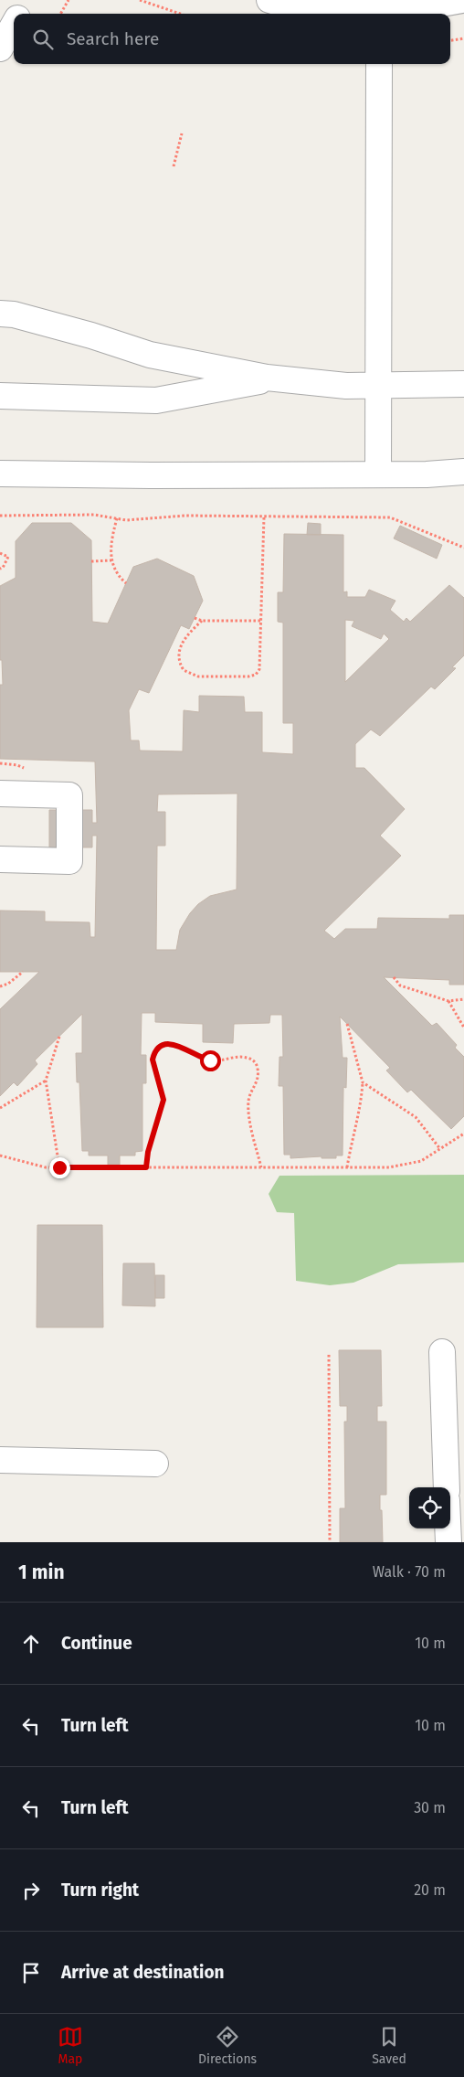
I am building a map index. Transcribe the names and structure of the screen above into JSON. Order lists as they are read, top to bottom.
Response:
{
  "page": {
    "search": "Search here",
    "heading": ["1 min", "Walk · 70 m"],
    "list": [
      ["Continue", "10 m"],
      ["Turn left", "10 m"],
      ["Turn left", "30 m"],
      ["Turn right", "20 m"],
      "Arrive at destination"
    ],
    "nav": ["Map", "Directions", "Saved"]
  }
}
